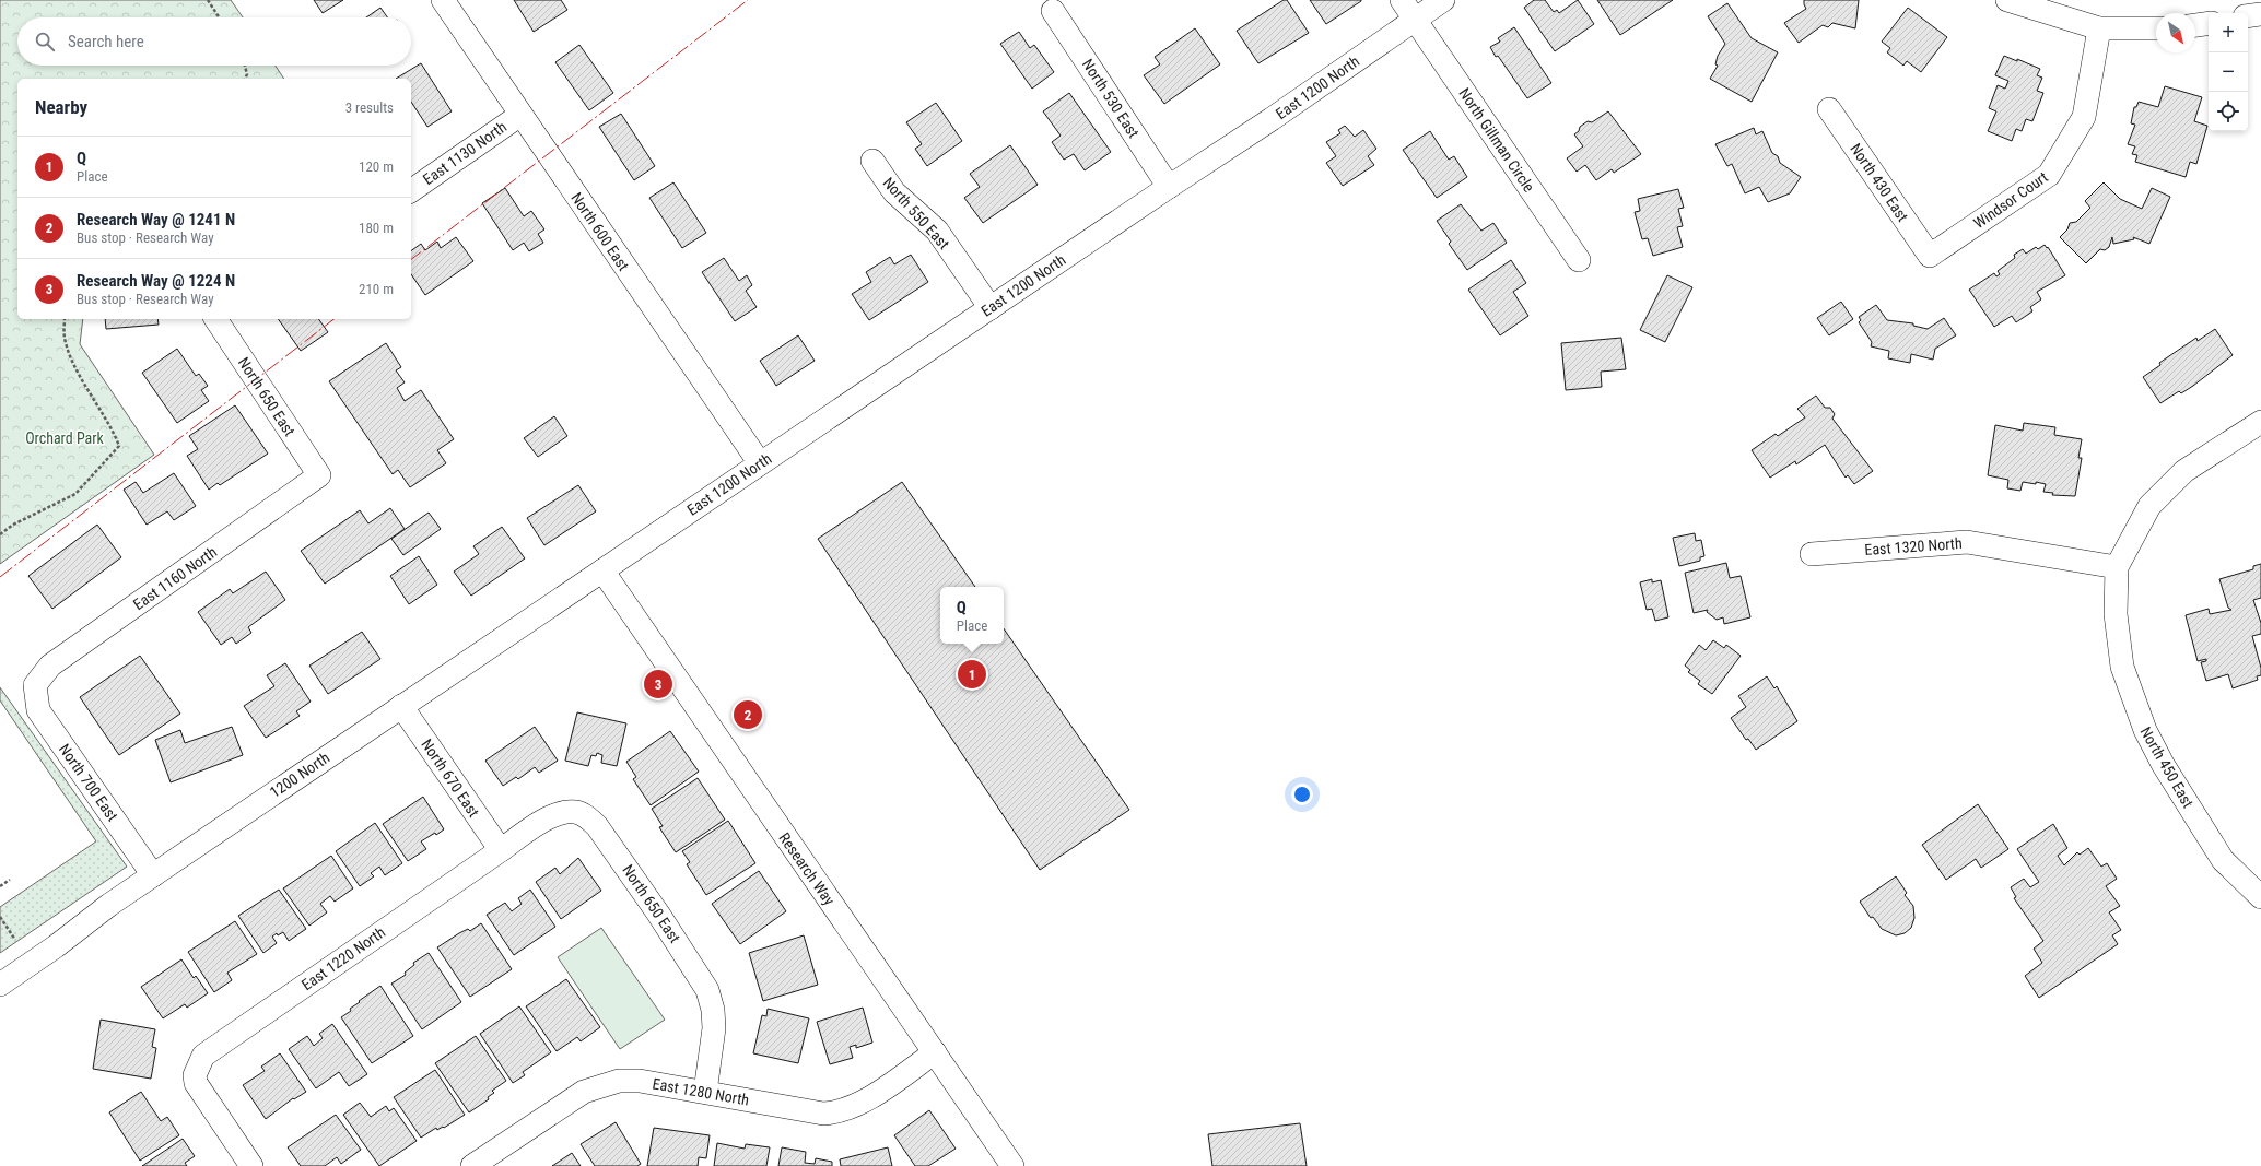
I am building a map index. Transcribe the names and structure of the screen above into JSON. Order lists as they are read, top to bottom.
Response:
{
  "streets": {
    "street": [
      "East 1200 North",
      "North 530 East",
      "North Gillman Circle",
      "East 1130 North",
      "North 430 East",
      "Windsor Court",
      "North 550 East",
      "North 600 East",
      "North 650 East",
      "East 1320 North",
      "East 1160 North",
      "North 450 East",
      "1200 North",
      "North 670 East",
      "North 700 East",
      "Research Way",
      "East 1220 North",
      "East 1280 North"
    ]
  },
  "crossings": [
    ["East 1200 North", "North 530 East"],
    ["East 1200 North", "North Gillman Circle"],
    ["East 1200 North", "North 550 East"],
    ["East 1200 North", "North 600 East"],
    ["East 1200 North", "1200 North"],
    ["East 1200 North", "Research Way"],
    ["East 1130 North", "North 600 East"],
    ["North 430 East", "Windsor Court"],
    ["North 650 East", "East 1160 North"],
    ["North 650 East", "North 670 East"],
    ["North 650 East", "East 1220 North"],
    ["North 650 East", "East 1280 North"],
    ["East 1320 North", "North 450 East"],
    ["East 1160 North", "North 700 East"],
    ["1200 North", "North 670 East"],
    ["1200 North", "North 700 East"],
    ["1200 North", "Research Way"],
    ["North 670 East", "East 1220 North"],
    ["Research Way", "East 1280 North"]
  ],
  "parks": ["Orchard Park"],
  "north": "bottom right",
  "page": {
    "map_buttons": ["+", "−"],
    "search": "Search here",
    "heading": ["Nearby", "3 results"],
    "list": [
      {
        "mark": "1",
        "name": "Q",
        "note": "Place",
        "value": "120 m"
      },
      {
        "mark": "2",
        "name": "Research Way @ 1241 N",
        "note": "Bus stop · Research Way",
        "value": "180 m"
      },
      {
        "mark": "3",
        "name": "Research Way @ 1224 N",
        "note": "Bus stop · Research Way",
        "value": "210 m"
      }
    ],
    "popup": ["Q", "Place"],
    "pins": ["1", "3", "2"]
  }
}
